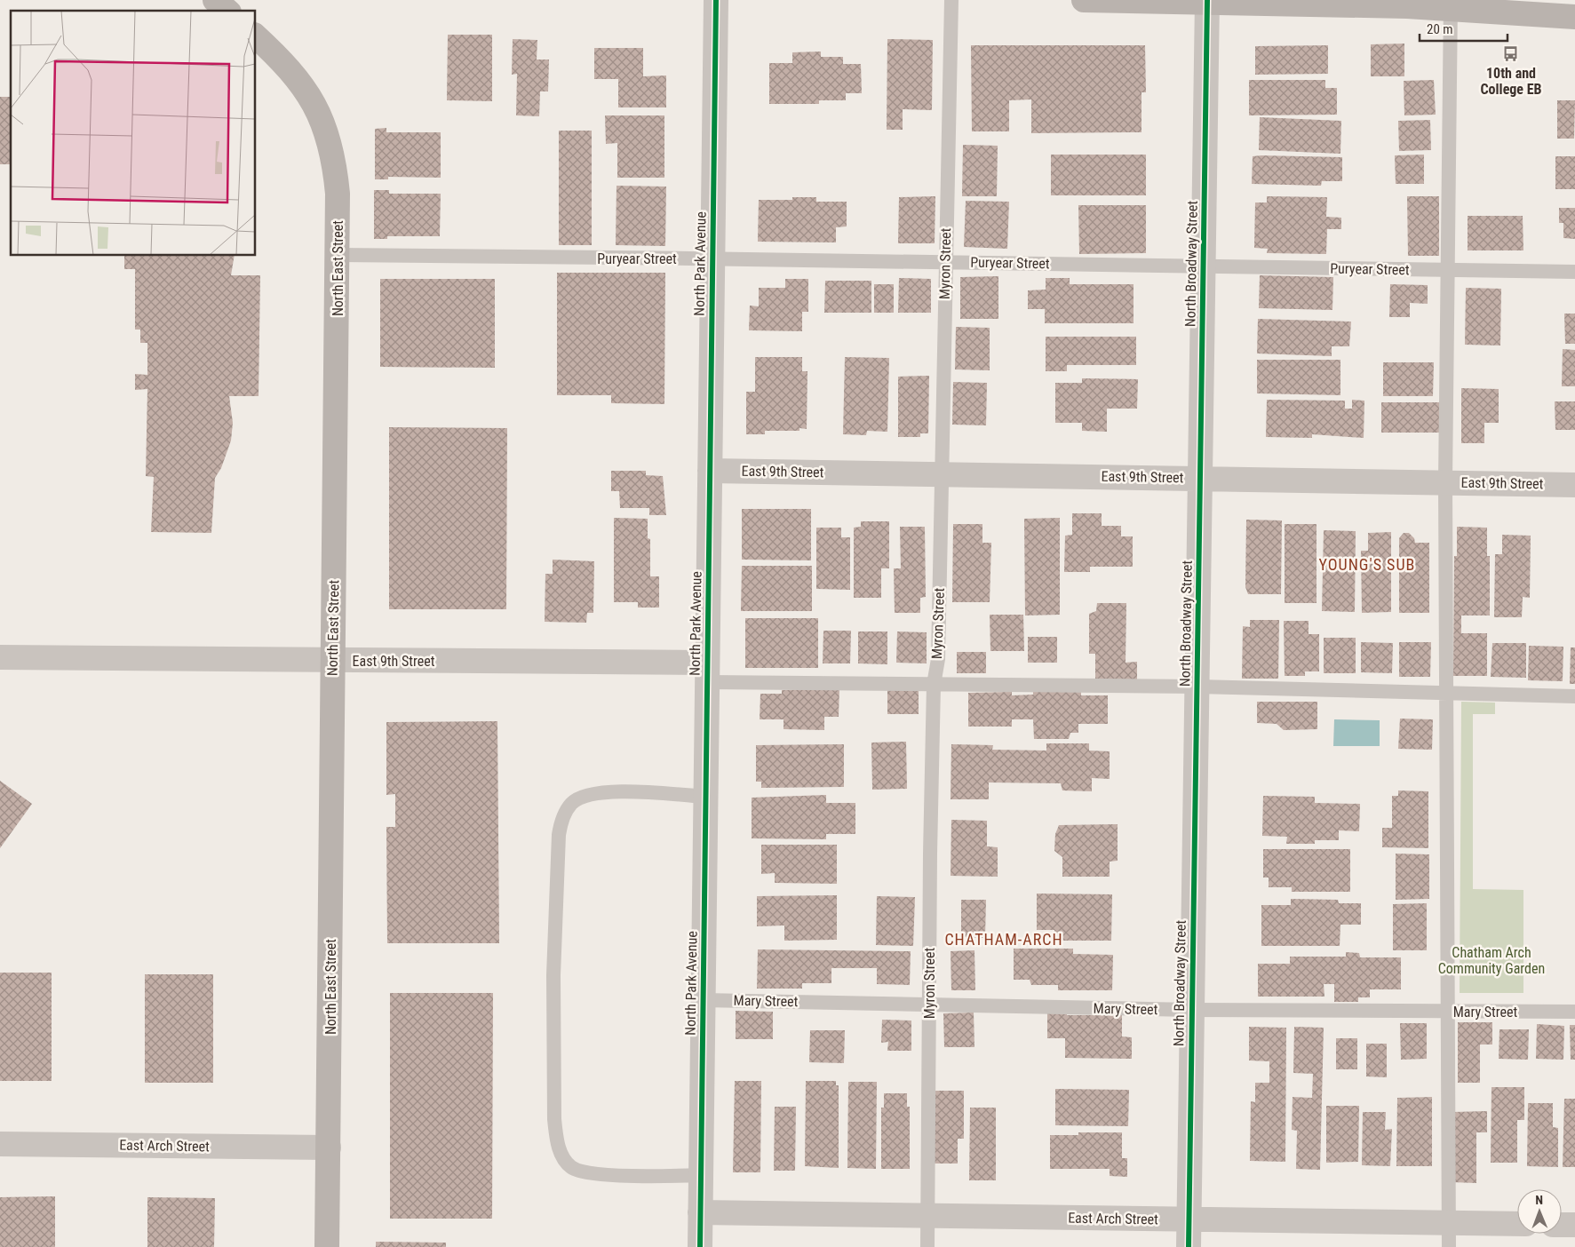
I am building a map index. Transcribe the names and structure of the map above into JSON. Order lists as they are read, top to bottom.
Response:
{
  "streets": {
    "main road": ["North East Street"],
    "street": [
      "North Park Avenue",
      "North Broadway Street",
      "East 9th Street",
      "East Arch Street"
    ],
    "lane": ["Puryear Street", "Myron Street", "Mary Street"]
  },
  "crossings": [
    ["Puryear Street", "North Park Avenue"],
    ["Puryear Street", "Myron Street"],
    ["Puryear Street", "North Broadway Street"],
    ["Puryear Street", "North East Street"],
    ["North Park Avenue", "East 9th Street"],
    ["North Park Avenue", "Mary Street"],
    ["North Park Avenue", "East Arch Street"],
    ["Myron Street", "East 9th Street"],
    ["Myron Street", "Mary Street"],
    ["Myron Street", "East Arch Street"],
    ["North Broadway Street", "East 9th Street"],
    ["North Broadway Street", "Mary Street"],
    ["North Broadway Street", "East Arch Street"],
    ["North East Street", "East 9th Street"],
    ["North East Street", "East Arch Street"]
  ],
  "districts": ["YOUNG'S SUB", "CHATHAM-ARCH"],
  "parks": ["Chatham Arch Community Garden"],
  "places": {
    "bus stop": ["10th and College EB"]
  },
  "scale_bar": "20 m",
  "north": "top"
}
